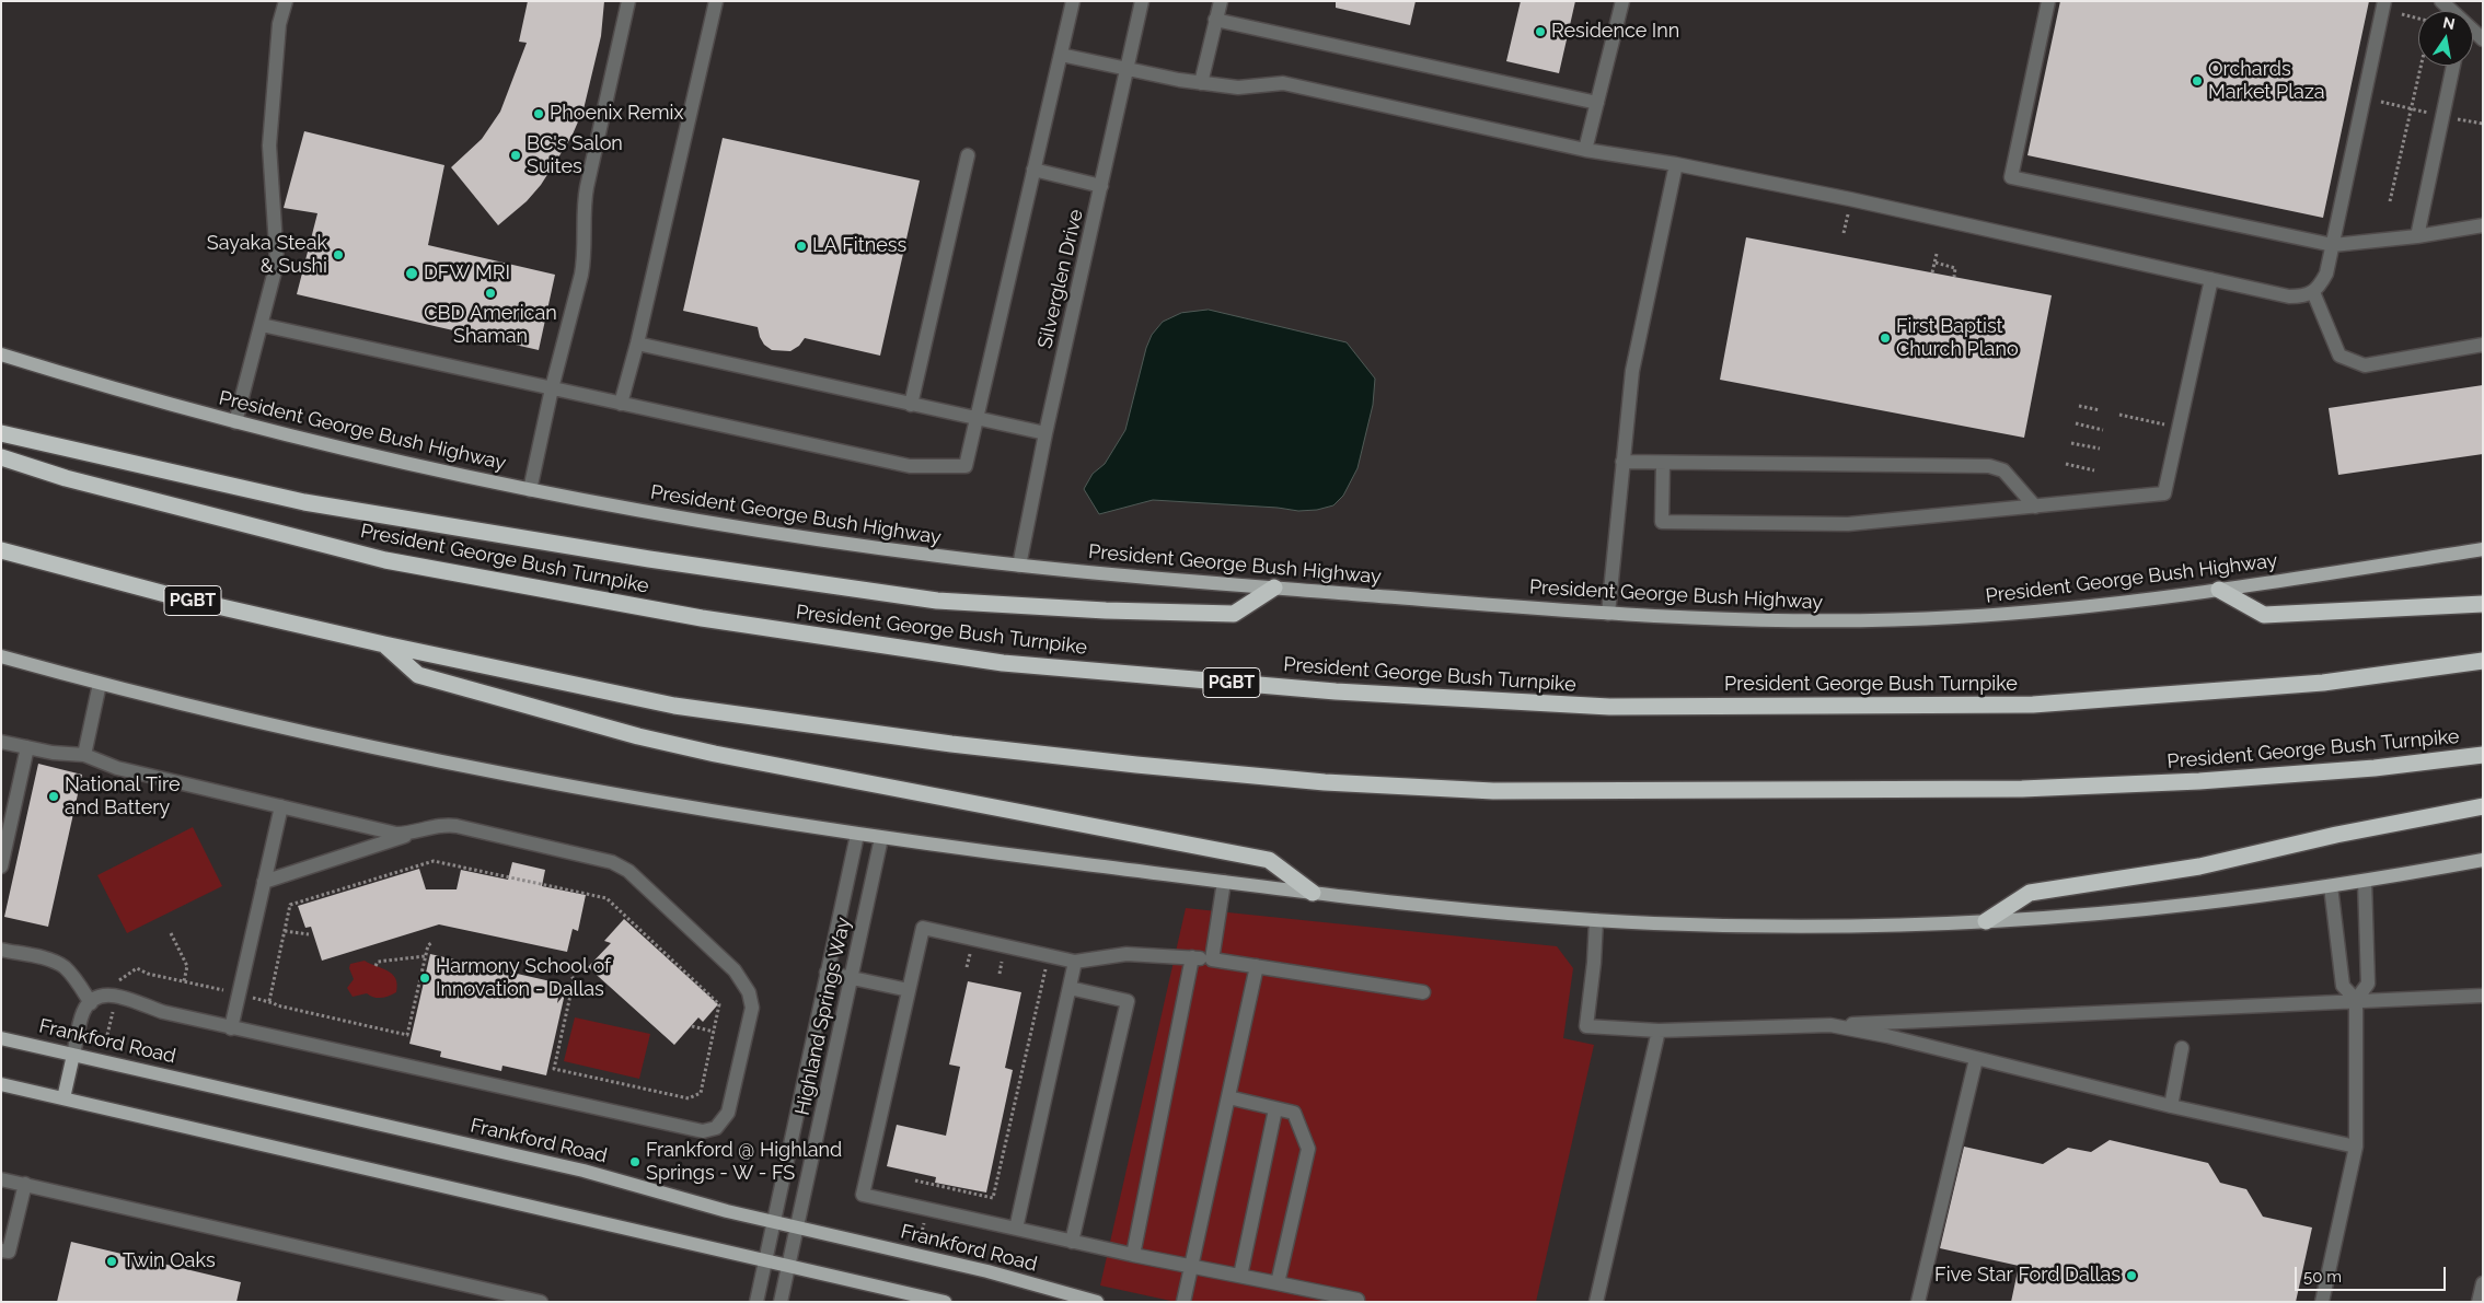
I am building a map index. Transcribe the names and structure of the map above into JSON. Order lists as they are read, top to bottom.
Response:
{
  "streets": {
    "highway": ["President George Bush Turnpike", "PGBT"],
    "main road": ["President George Bush Highway", "Frankford Road"],
    "street": ["Silverglen Drive", "Highland Springs Way"]
  },
  "crossings": [
    ["Silverglen Drive", "President George Bush Highway"],
    ["Highland Springs Way", "Frankford Road"]
  ],
  "places": [
    "Residence Inn",
    "Orchards Market Plaza",
    "Phoenix Remix",
    "BC's Salon Suites",
    "LA Fitness",
    "Sayaka Steak & Sushi",
    "DFW MRI",
    "CBD American Shaman",
    "First Baptist Church Plano",
    "National Tire and Battery",
    "Harmony School of Innovation - Dallas",
    "Frankford @ Highland Springs - W - FS",
    "Twin Oaks",
    "Five Star Ford Dallas"
  ],
  "scale_bar": "50 m",
  "north": "top"
}
